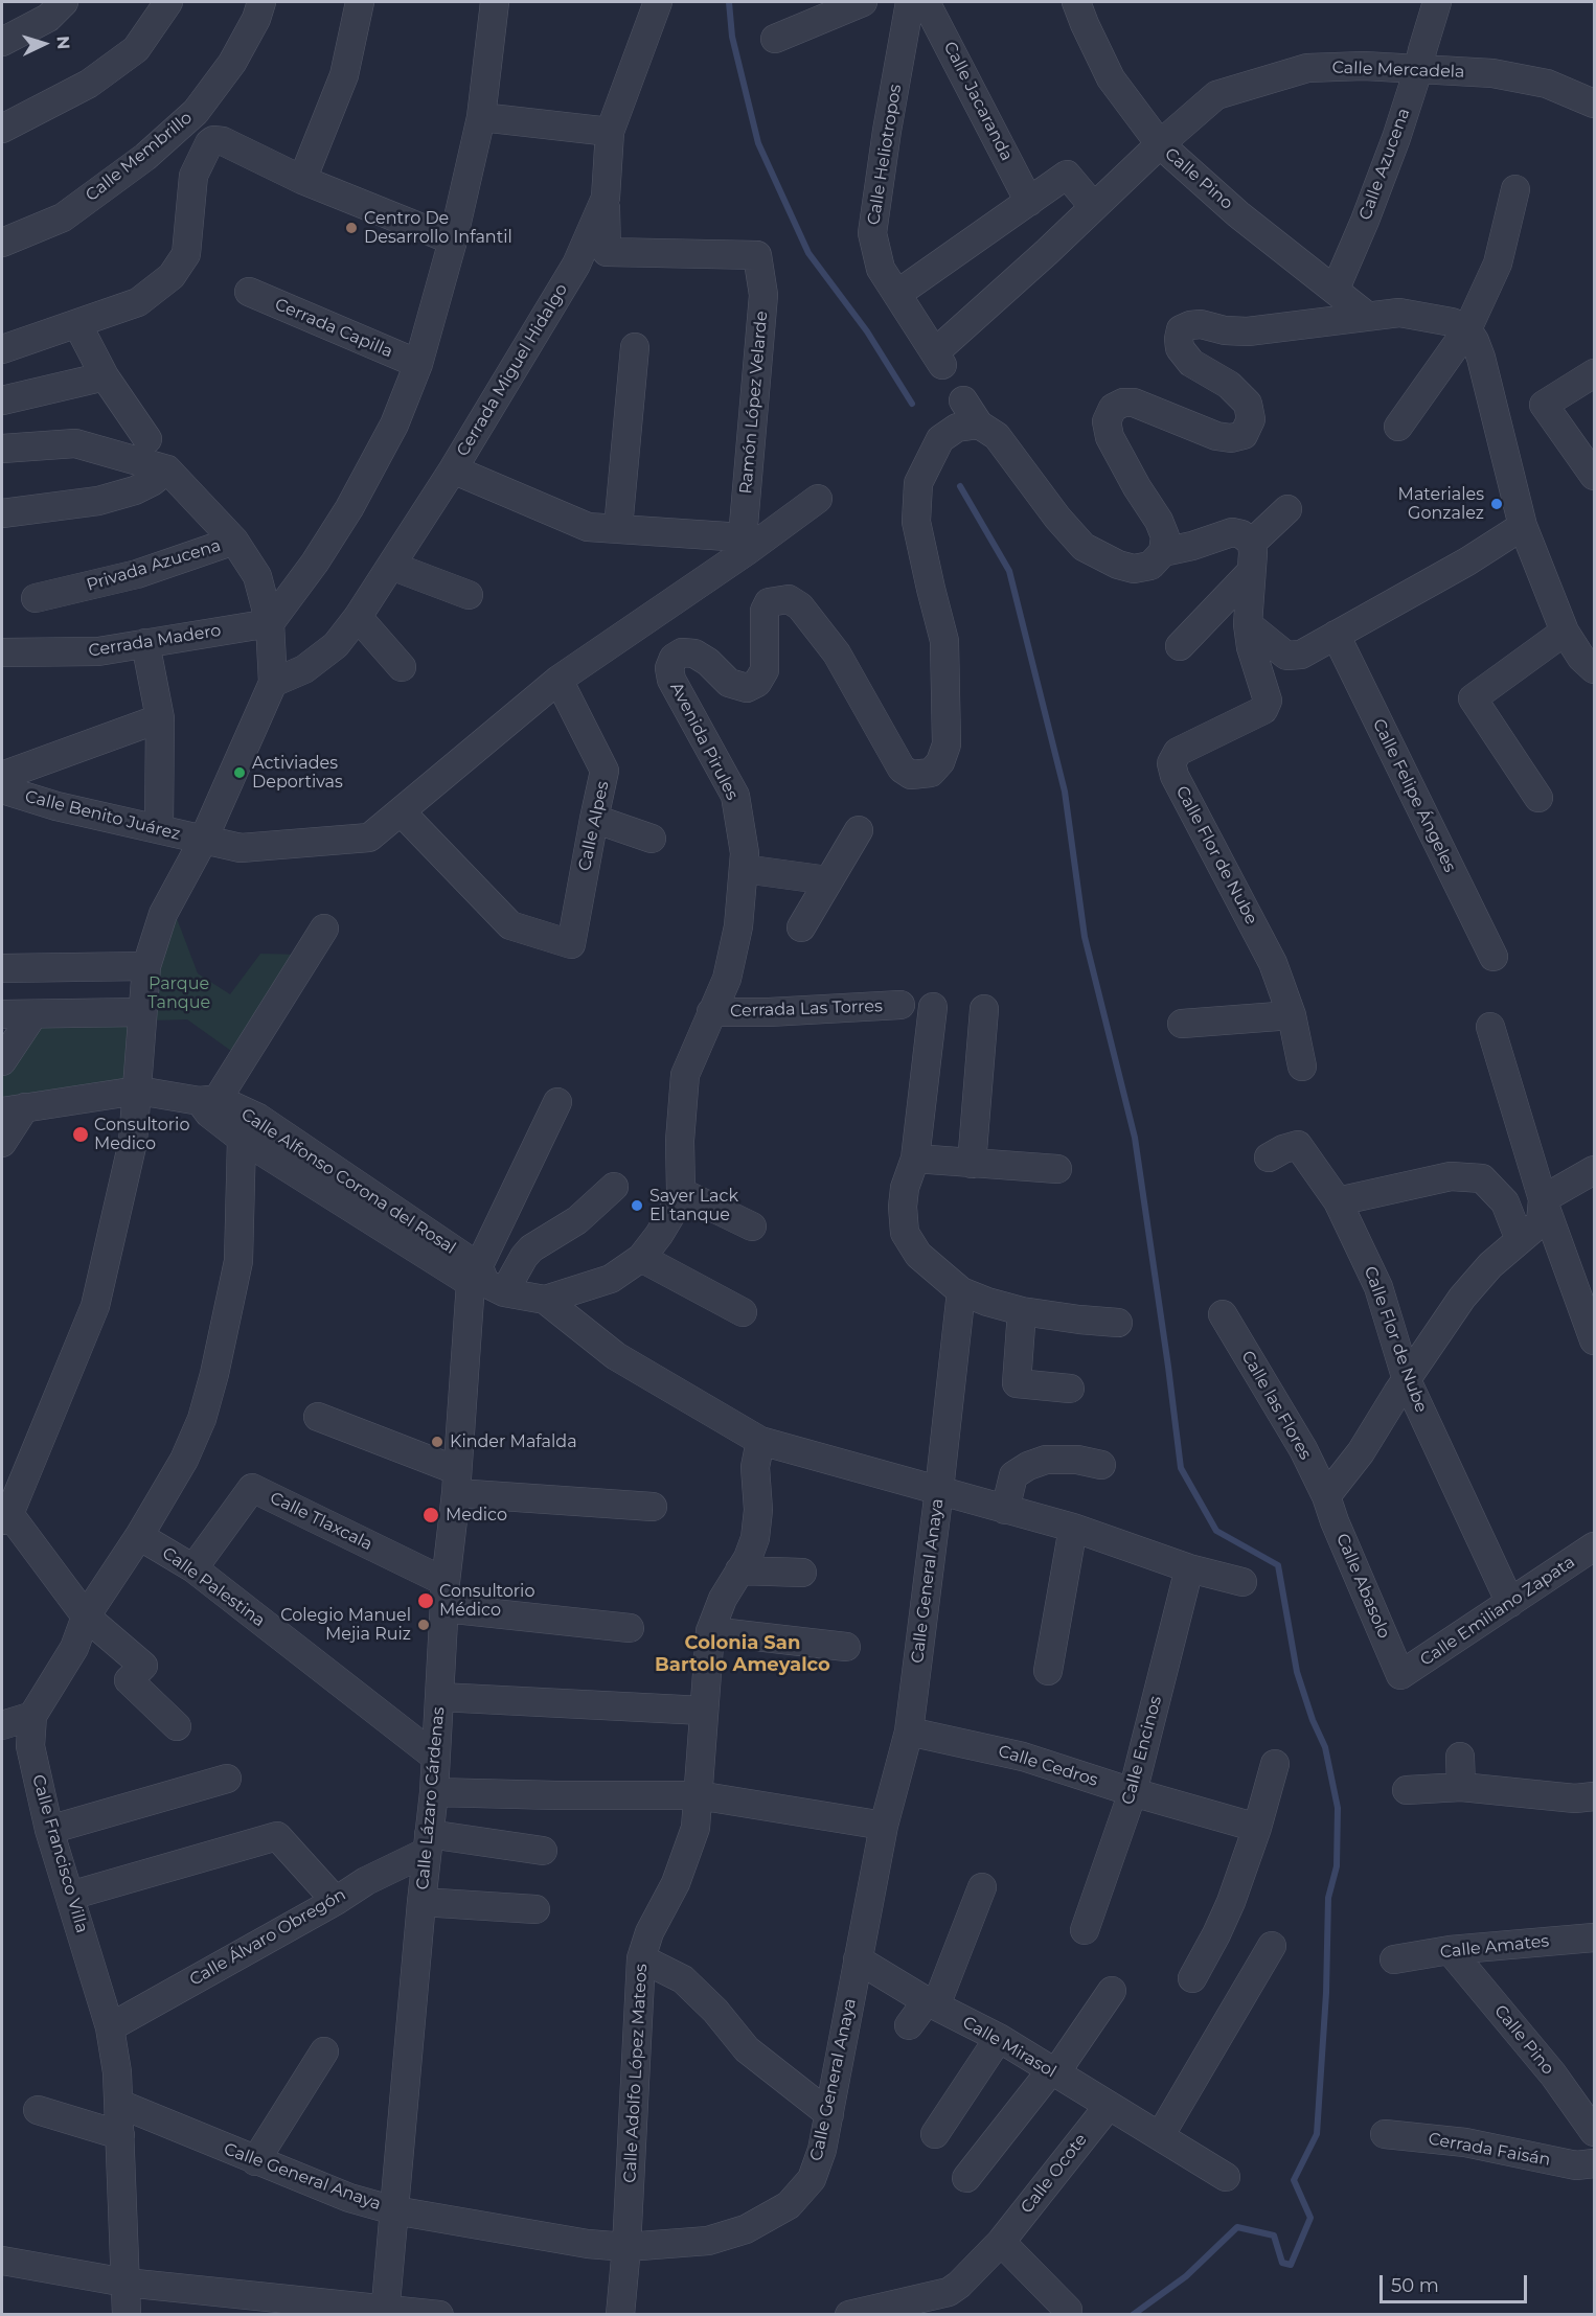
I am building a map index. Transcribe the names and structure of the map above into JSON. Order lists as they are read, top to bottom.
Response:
{
  "streets": {
    "street": [
      "Calle Mercadela",
      "Calle Jacaranda",
      "Calle Heliotropos",
      "Calle Membrillo",
      "Calle Azucena",
      "Calle Pino",
      "Cerrada Capilla",
      "Cerrada Miguel Hidalgo",
      "Ramón López Velarde",
      "Privada Azucena",
      "Cerrada Madero",
      "Avenida Pirules",
      "Calle Felipe Ángeles",
      "Calle Benito Juárez",
      "Calle Alpes",
      "Calle Flor de Nube",
      "Cerrada Las Torres",
      "Calle Alfonso Corona del Rosal",
      "Calle las Flores",
      "Calle Tlaxcala",
      "Calle General Anaya",
      "Calle Abasolo",
      "Calle Palestina",
      "Calle Emiliano Zapata",
      "Calle Encinos",
      "Calle Cedros",
      "Calle Lázaro Cárdenas",
      "Calle Francisco Villa",
      "Calle Álvaro Obregón",
      "Calle Amates",
      "Calle Mirasol",
      "Calle Adolfo López Mateos",
      "Cerrada Faisán",
      "Calle Ocote"
    ]
  },
  "crossings": [
    ["Calle Mercadela", "Calle Heliotropos"],
    ["Calle Mercadela", "Calle Azucena"],
    ["Calle Mercadela", "Calle Pino"],
    ["Calle Azucena", "Calle Pino"],
    ["Calle Pino", "Calle Amates"],
    ["Cerrada Miguel Hidalgo", "Ramón López Velarde"],
    ["Avenida Pirules", "Cerrada Las Torres"],
    ["Avenida Pirules", "Calle Alfonso Corona del Rosal"],
    ["Calle Flor de Nube", "Calle Emiliano Zapata"],
    ["Calle Alfonso Corona del Rosal", "Calle Lázaro Cárdenas"],
    ["Calle Alfonso Corona del Rosal", "Calle Francisco Villa"],
    ["Calle las Flores", "Calle Abasolo"],
    ["Calle Tlaxcala", "Calle Palestina"],
    ["Calle Tlaxcala", "Calle Lázaro Cárdenas"],
    ["Calle General Anaya", "Calle Cedros"],
    ["Calle General Anaya", "Calle Lázaro Cárdenas"],
    ["Calle General Anaya", "Calle Francisco Villa"],
    ["Calle General Anaya", "Calle Mirasol"],
    ["Calle General Anaya", "Calle Adolfo López Mateos"],
    ["Calle Abasolo", "Calle Emiliano Zapata"],
    ["Calle Palestina", "Calle Lázaro Cárdenas"],
    ["Calle Palestina", "Calle Francisco Villa"],
    ["Calle Encinos", "Calle Cedros"],
    ["Calle Lázaro Cárdenas", "Calle Álvaro Obregón"],
    ["Calle Francisco Villa", "Calle Álvaro Obregón"],
    ["Calle Mirasol", "Calle Ocote"]
  ],
  "districts": ["Colonia San Bartolo Ameyalco"],
  "parks": ["Parque Tanque"],
  "places": [
    "Centro De Desarrollo Infantil",
    "Materiales Gonzalez",
    "Activiades Deportivas",
    "Consultorio Medico",
    "Sayer Lack El tanque",
    "Kinder Mafalda",
    "Medico",
    "Consultorio Médico",
    "Colegio Manuel Mejia Ruiz"
  ],
  "scale_bar": "50 m",
  "north": "right"
}
